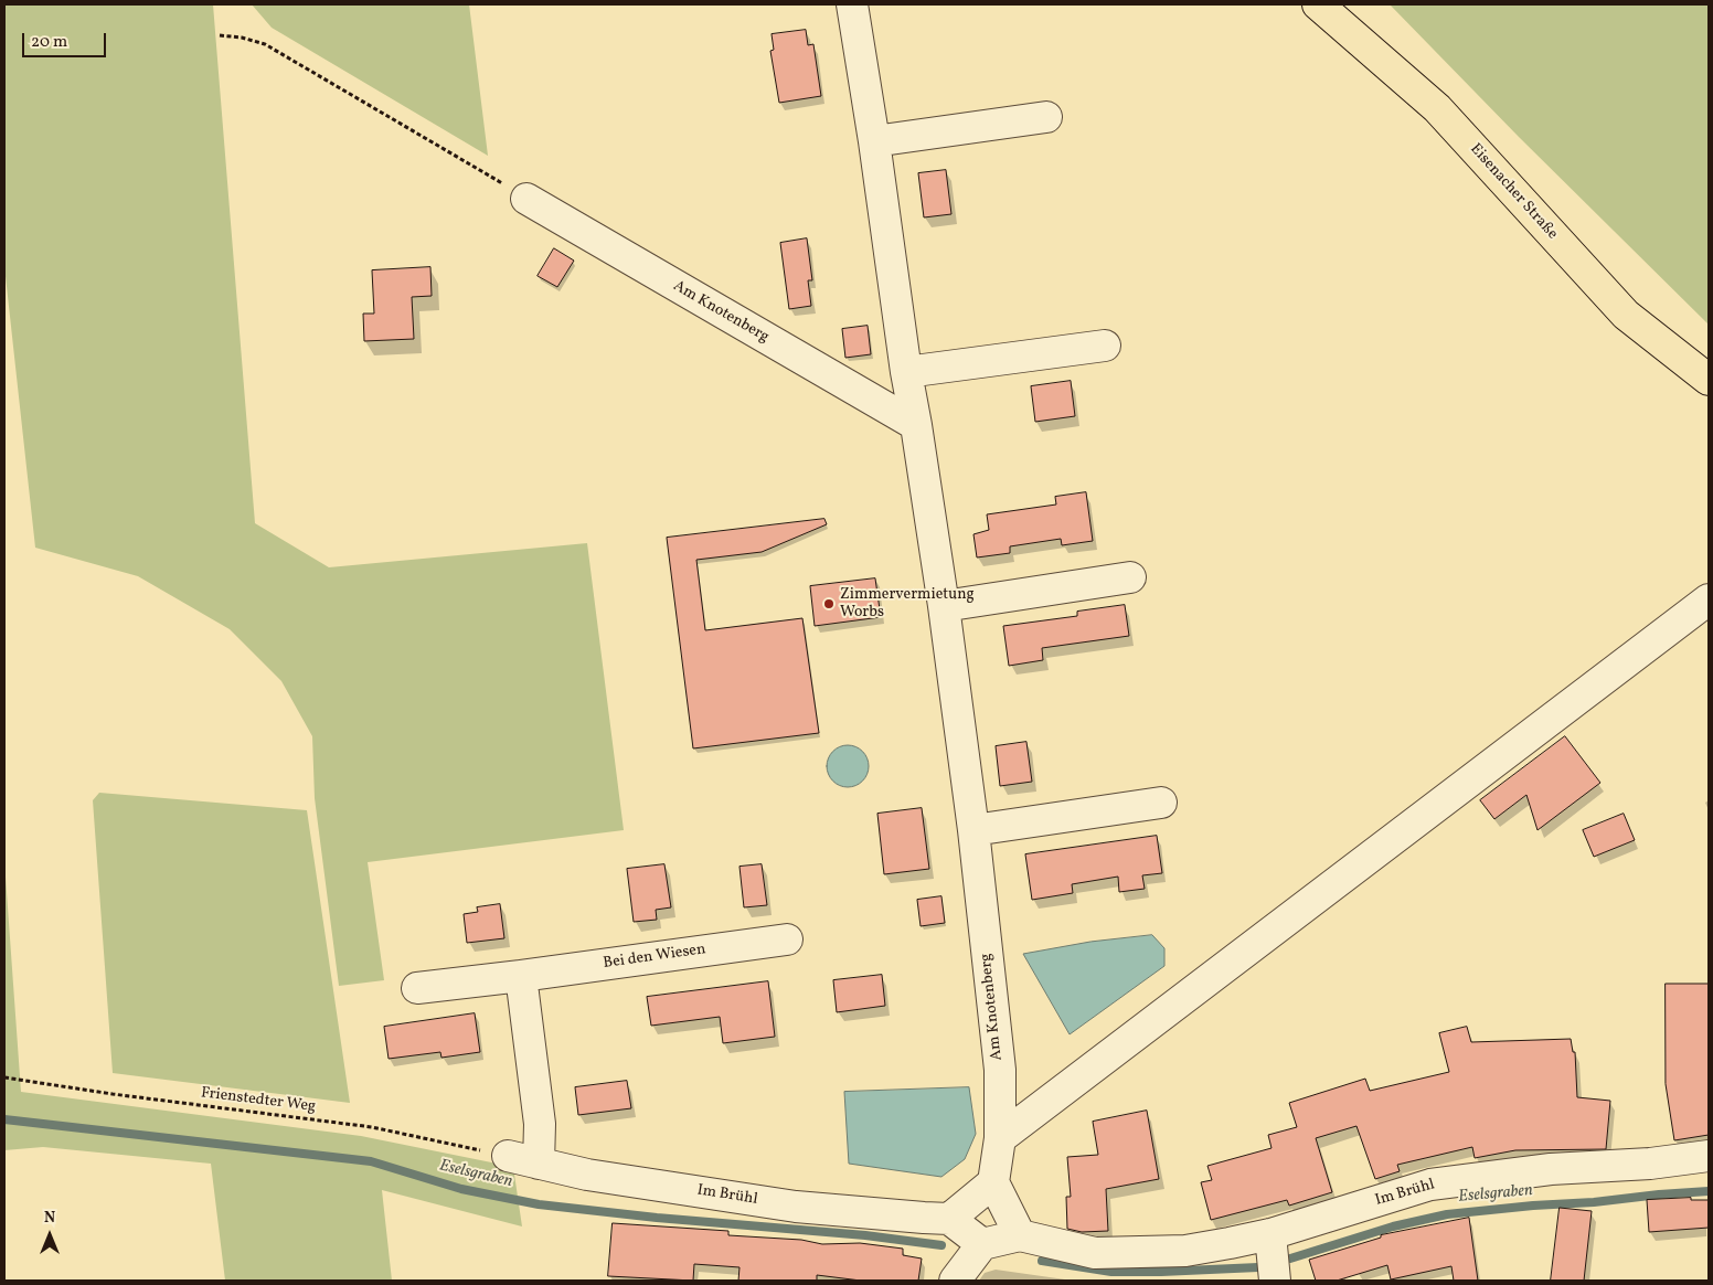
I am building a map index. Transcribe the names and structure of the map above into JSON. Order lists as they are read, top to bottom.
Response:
{
  "streets": {
    "main road": ["Eisenacher Straße"],
    "street": ["Am Knotenberg", "Bei den Wiesen", "Im Brühl"],
    "path": ["Frienstedter Weg"]
  },
  "crossings": [
    ["Frienstedter Weg", "Im Brühl"]
  ],
  "water": ["Eselsgraben"],
  "places": ["Zimmervermietung Worbs"],
  "scale_bar": "20 m",
  "north": "top"
}
